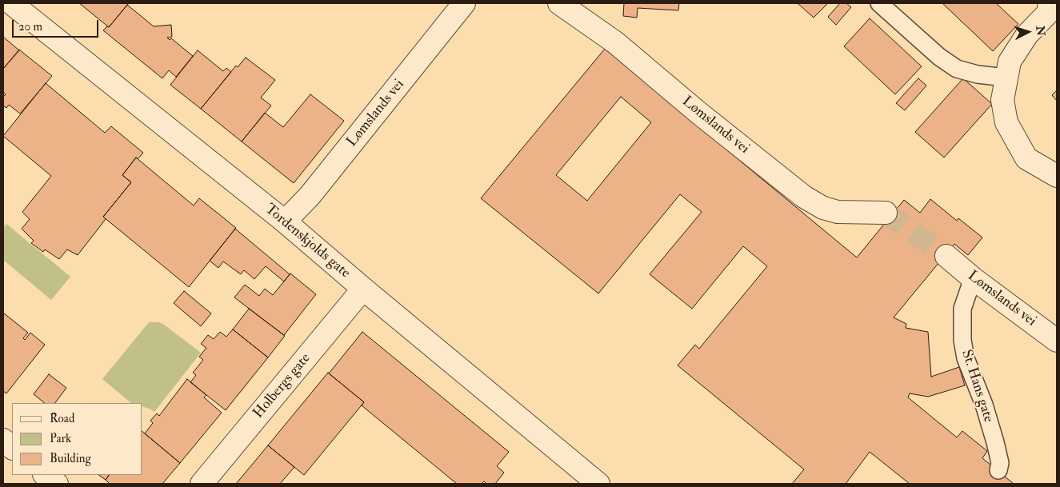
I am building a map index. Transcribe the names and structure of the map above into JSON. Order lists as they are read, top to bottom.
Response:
{
  "streets": {
    "street": ["Lømslands vei", "Tordenskjolds gate", "Holbergs gate"],
    "lane": ["St. Hans gate"]
  },
  "crossings": [
    ["Lømslands vei", "Tordenskjolds gate"],
    ["Lømslands vei", "St. Hans gate"],
    ["Tordenskjolds gate", "Holbergs gate"]
  ],
  "legend": ["Road", "Park", "Building"],
  "scale_bar": "20 m",
  "north": "right"
}
